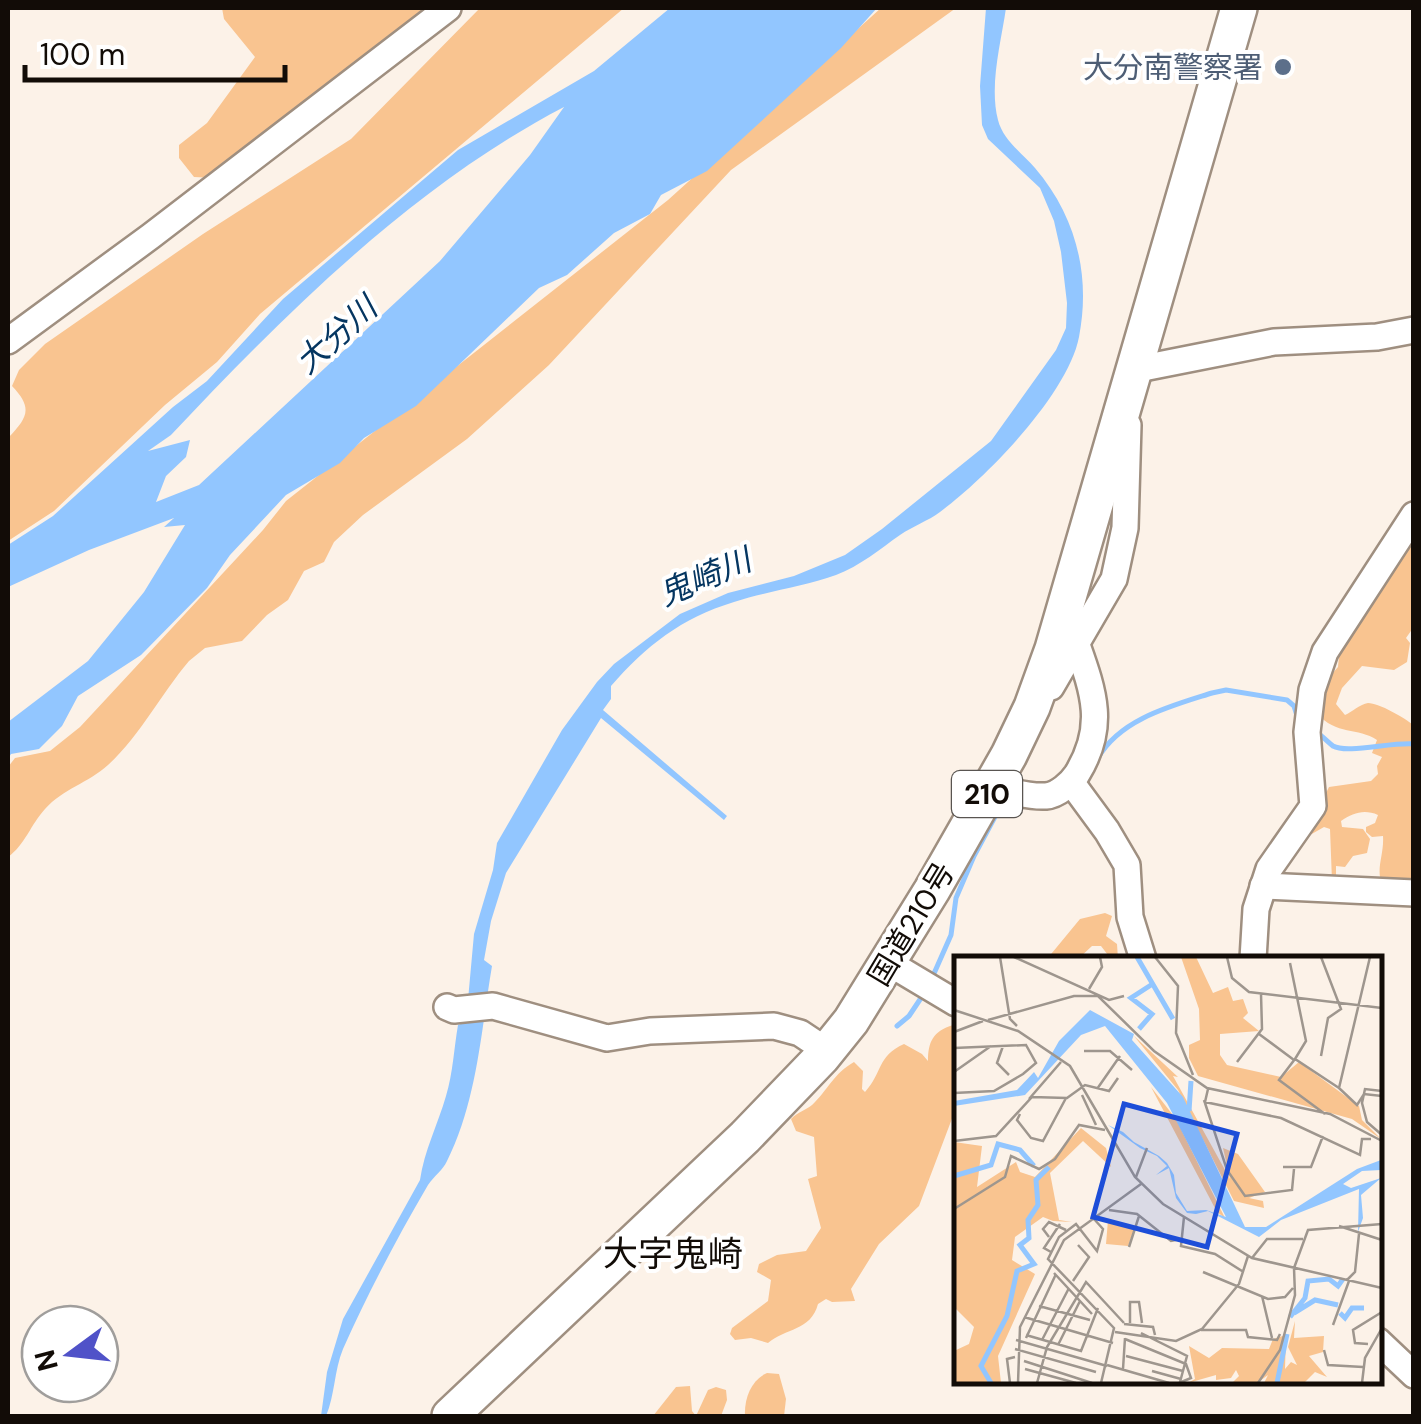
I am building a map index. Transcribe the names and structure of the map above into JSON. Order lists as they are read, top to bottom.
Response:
{
  "streets": {
    "highway": ["210", "国道210号"]
  },
  "districts": ["大字鬼崎"],
  "water": ["大分川", "鬼崎川"],
  "places": ["大分南警察署"],
  "scale_bar": "100 m",
  "north": "left"
}
